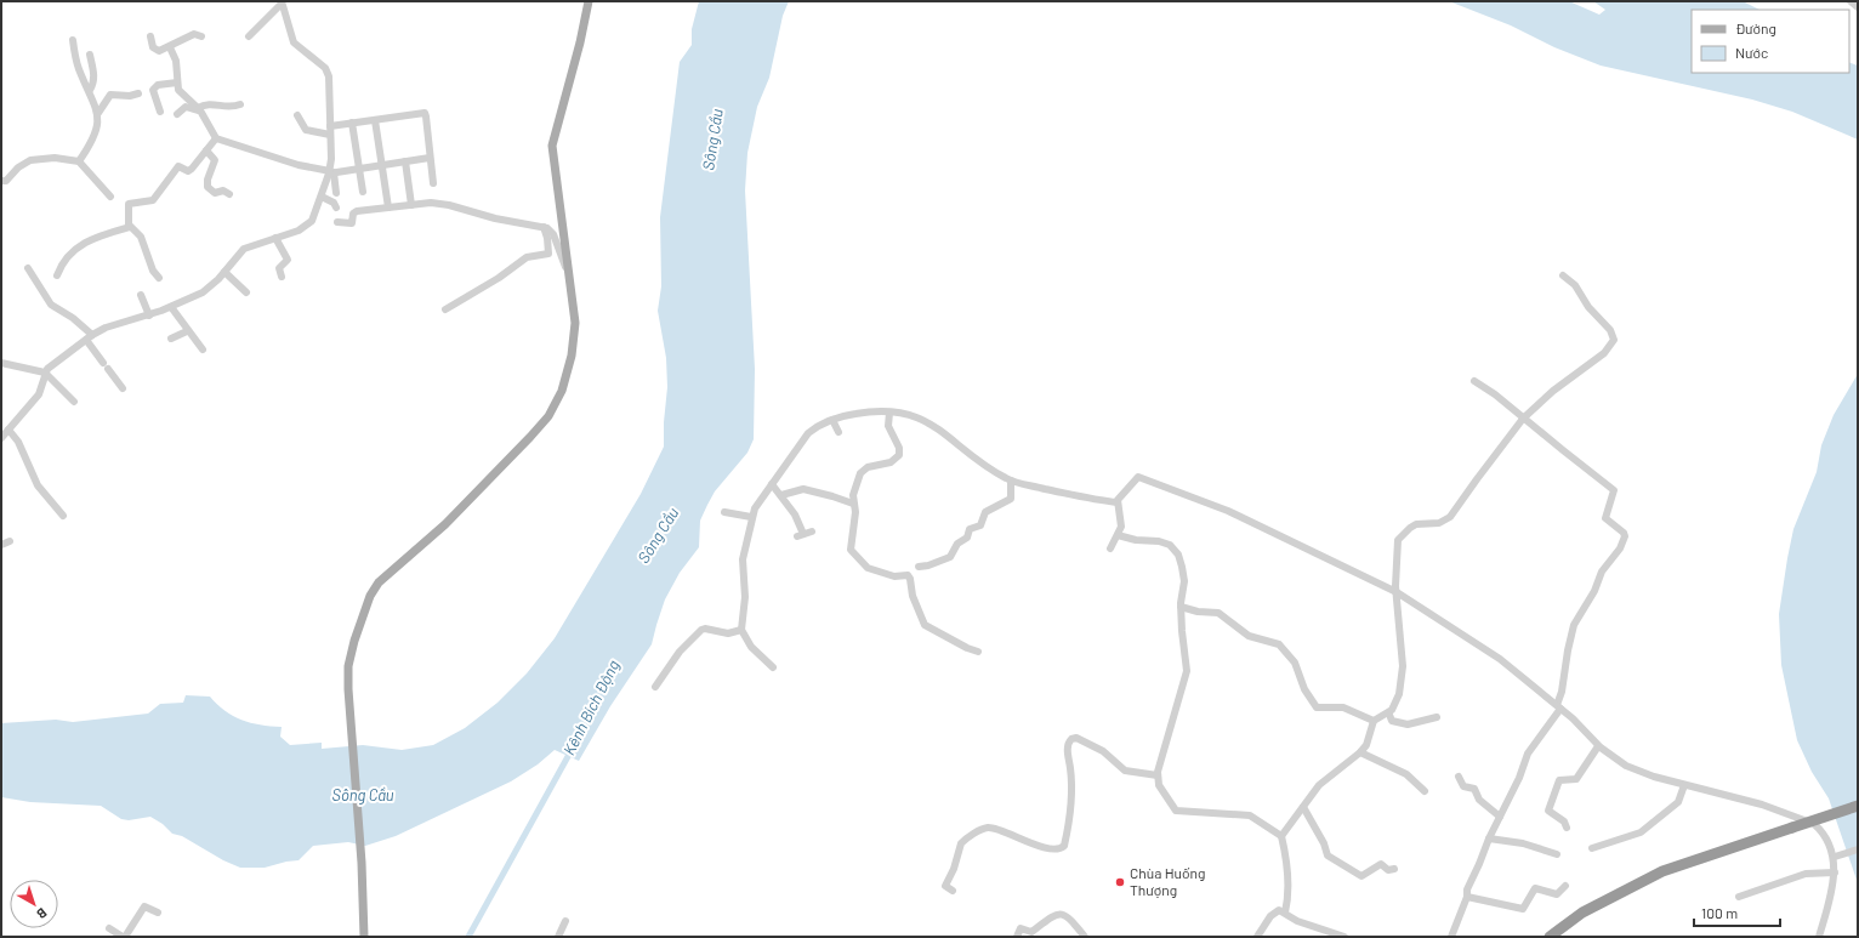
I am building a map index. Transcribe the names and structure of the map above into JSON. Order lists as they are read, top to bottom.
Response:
{
  "water": ["Sông Cầu", "Kênh Bích Động"],
  "places": ["Chùa Huống Thượng"],
  "legend": ["Đường", "Nước"],
  "scale_bar": "100 m",
  "north": "bottom right"
}
